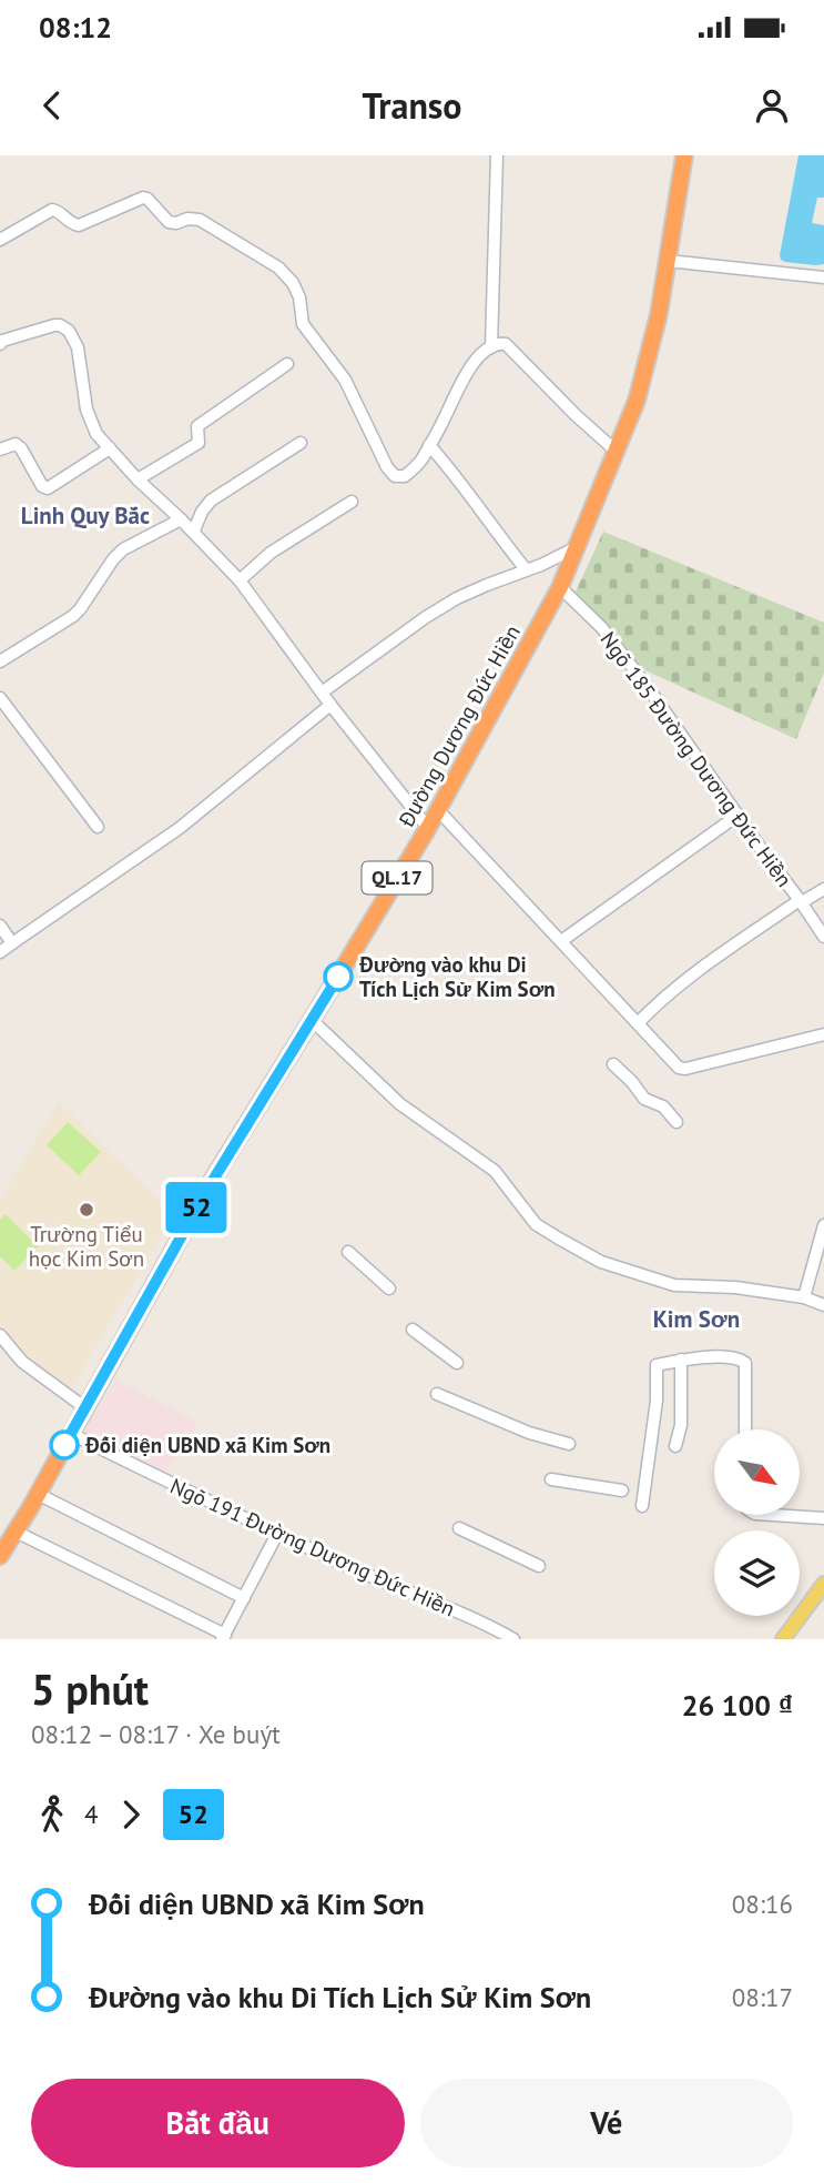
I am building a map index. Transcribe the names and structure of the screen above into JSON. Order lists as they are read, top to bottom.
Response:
{
  "streets": {
    "highway": ["Đường Dương Đức Hiền", "QL.17"],
    "street": ["Ngõ 185 Đường Dương Đức Hiền", "Ngõ 191 Đường Dương Đức Hiền"]
  },
  "crossings": [
    ["Đường Dương Đức Hiền", "Ngõ 185 Đường Dương Đức Hiền"],
    ["Đường Dương Đức Hiền", "Ngõ 191 Đường Dương Đức Hiền"]
  ],
  "districts": ["Linh Quy Bắc", "Kim Sơn"],
  "places": ["Đường vào khu Di Tích Lịch Sử Kim Sơn", "Trường Tiểu học Kim Sơn", "Đối diện UBND xã Kim Sơn"],
  "lines": ["bus line 52"],
  "north": "bottom right",
  "page": {
    "status": "08:12",
    "header": "Transo",
    "on_map": "52",
    "heading": ["5 phút", "08:12 – 08:17 · Xe buýt", "26 100 ₫"],
    "legs": ["4", "52"],
    "list": [
      {
        "name": "Đối diện UBND xã Kim Sơn",
        "value": "08:16"
      },
      {
        "name": "Đường vào khu Di Tích Lịch Sử Kim Sơn",
        "value": "08:17"
      }
    ],
    "buttons": ["Bắt đầu", "Vé"]
  }
}
